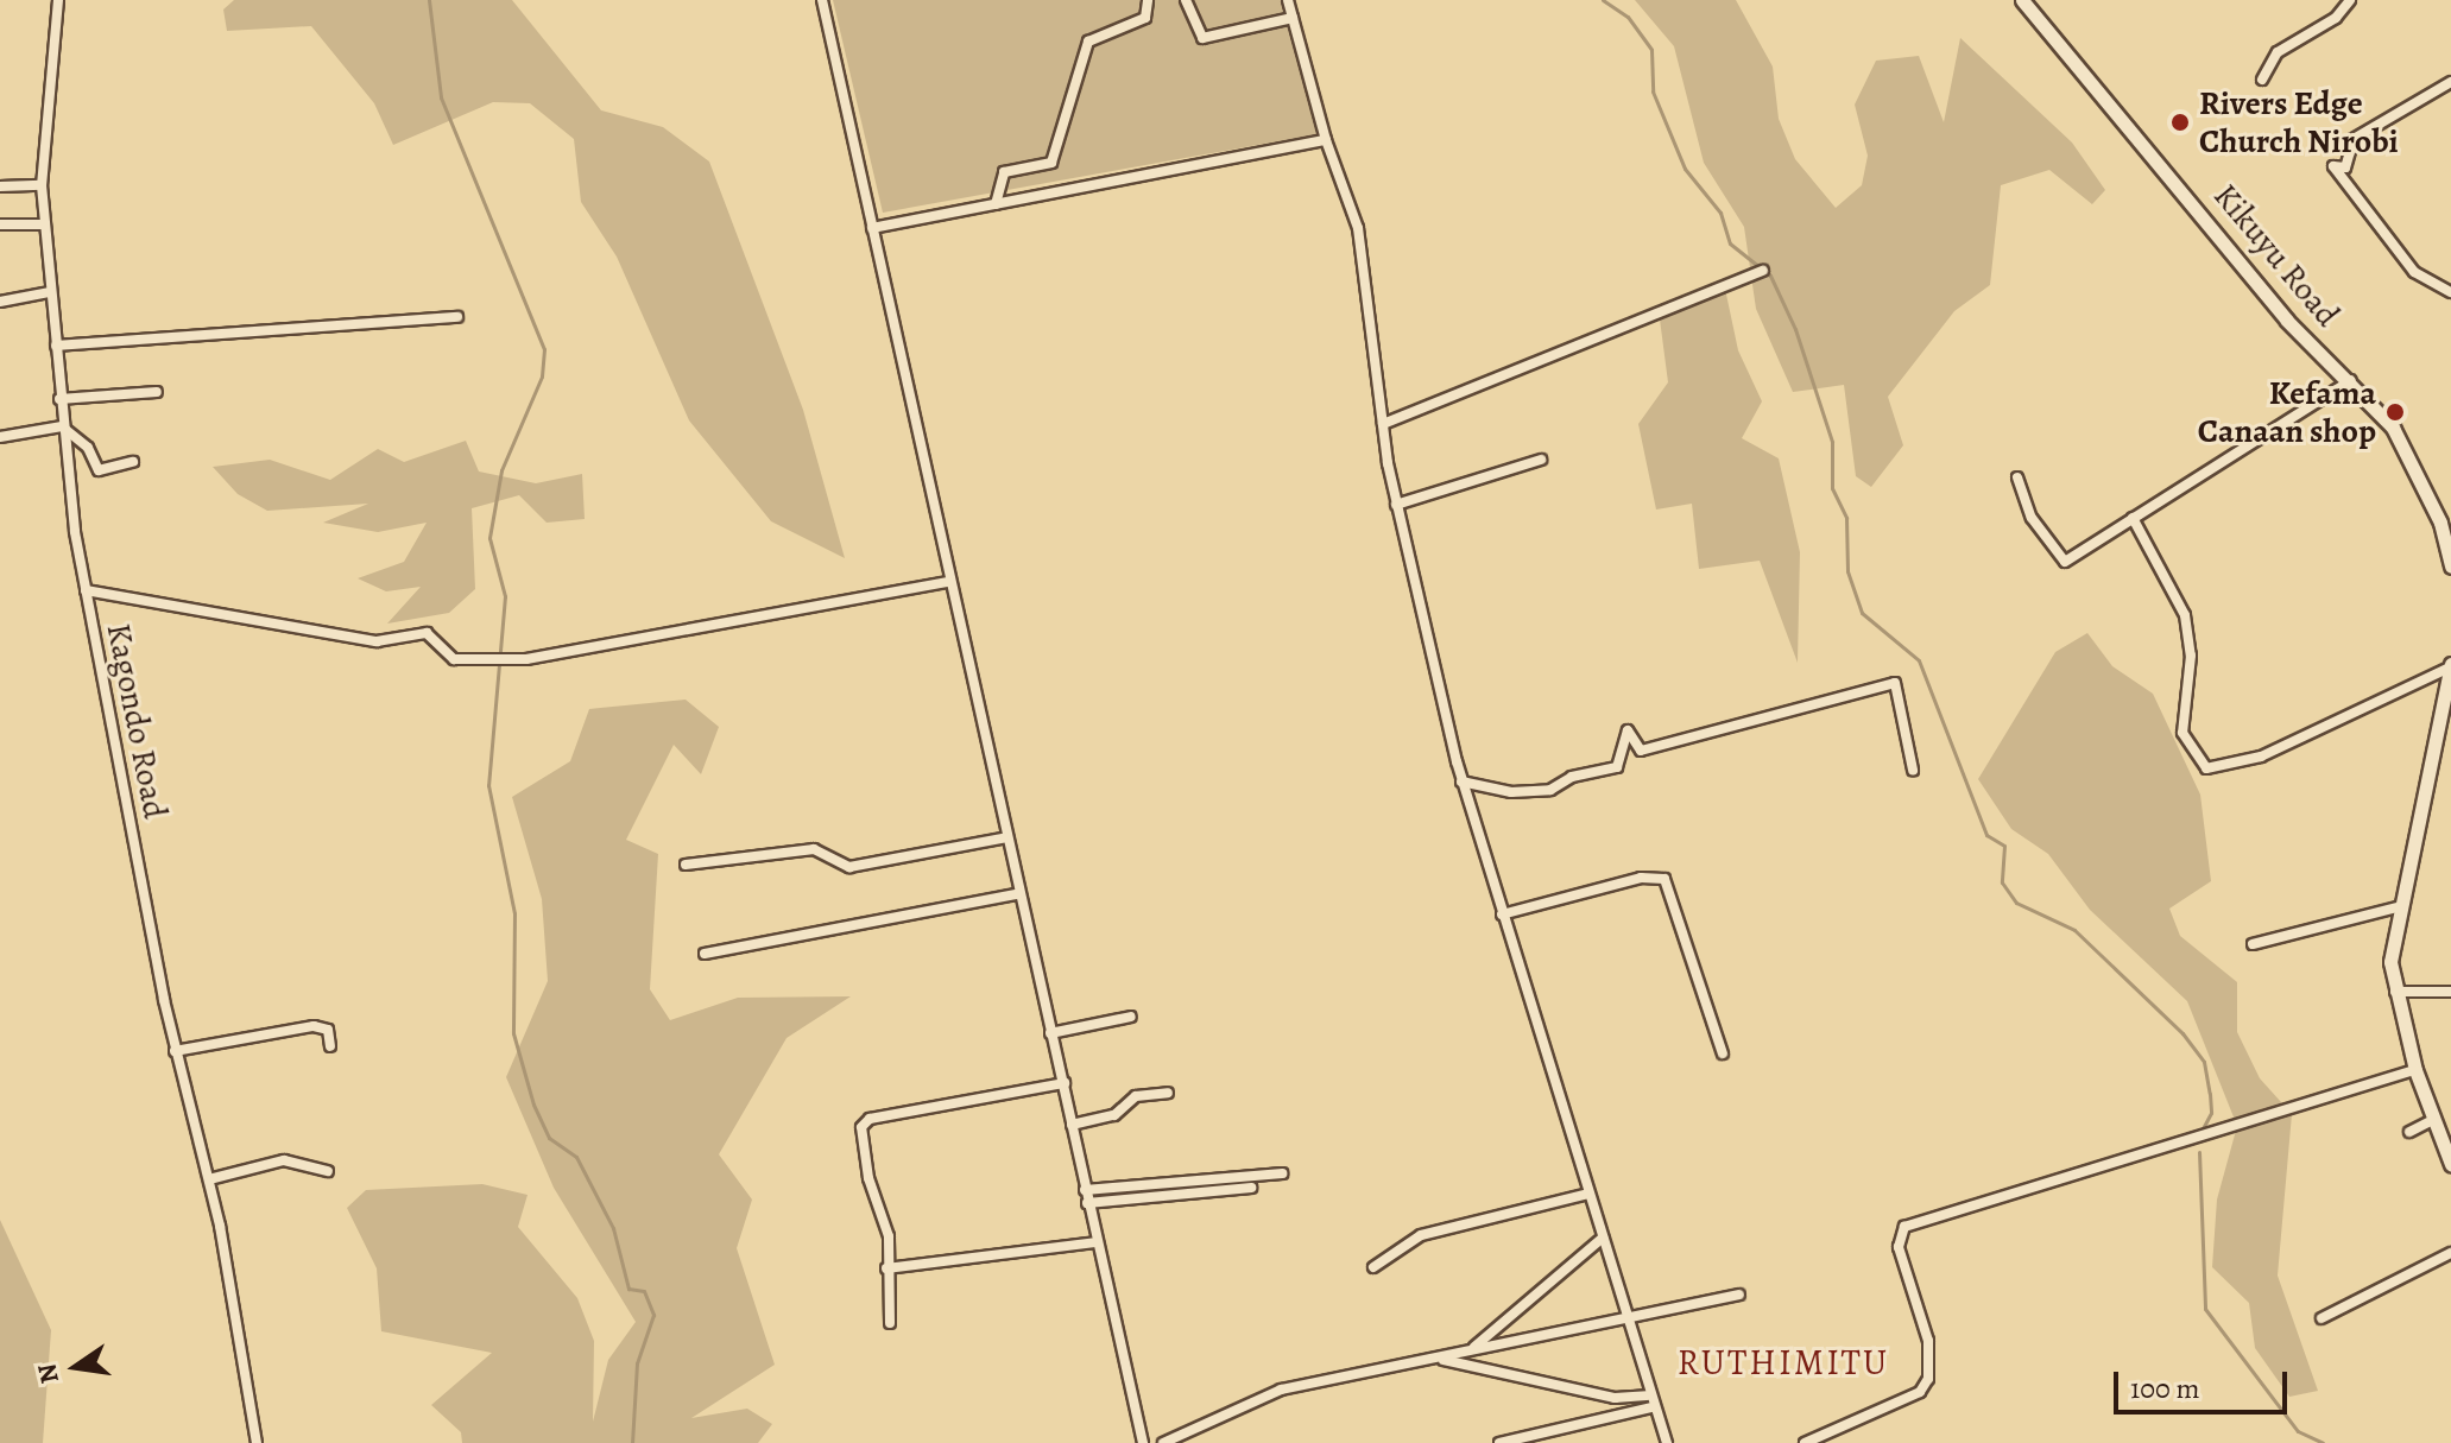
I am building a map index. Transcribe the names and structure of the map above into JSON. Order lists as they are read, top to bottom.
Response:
{
  "streets": {
    "main road": ["Kikuyu Road"],
    "street": ["Kagondo Road"]
  },
  "districts": ["RUTHIMITU"],
  "places": ["Rivers Edge Church Nirobi", "Kefama Canaan shop"],
  "scale_bar": "100 m",
  "north": "left"
}
